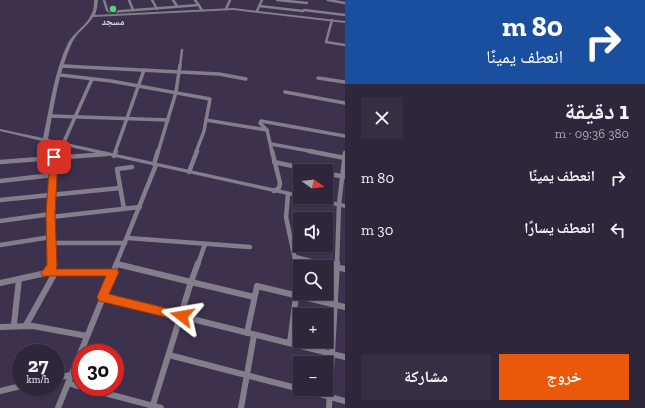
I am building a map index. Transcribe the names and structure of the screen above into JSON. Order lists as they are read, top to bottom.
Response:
{
  "places": ["مسجد"],
  "north": "right",
  "page": {
    "turn": ["80 m", "انعطف يمينًا"],
    "heading": ["1 دقيقة", "380 m · 09:36"],
    "list": [
      {
        "name": "انعطف يمينًا",
        "value": "80 m"
      },
      {
        "name": "انعطف يسارًا",
        "value": "30 m"
      }
    ],
    "map_buttons": ["+", "−"],
    "speed": "27 km/h",
    "limit": "30",
    "buttons": ["خروج", "مشاركة"]
  }
}
